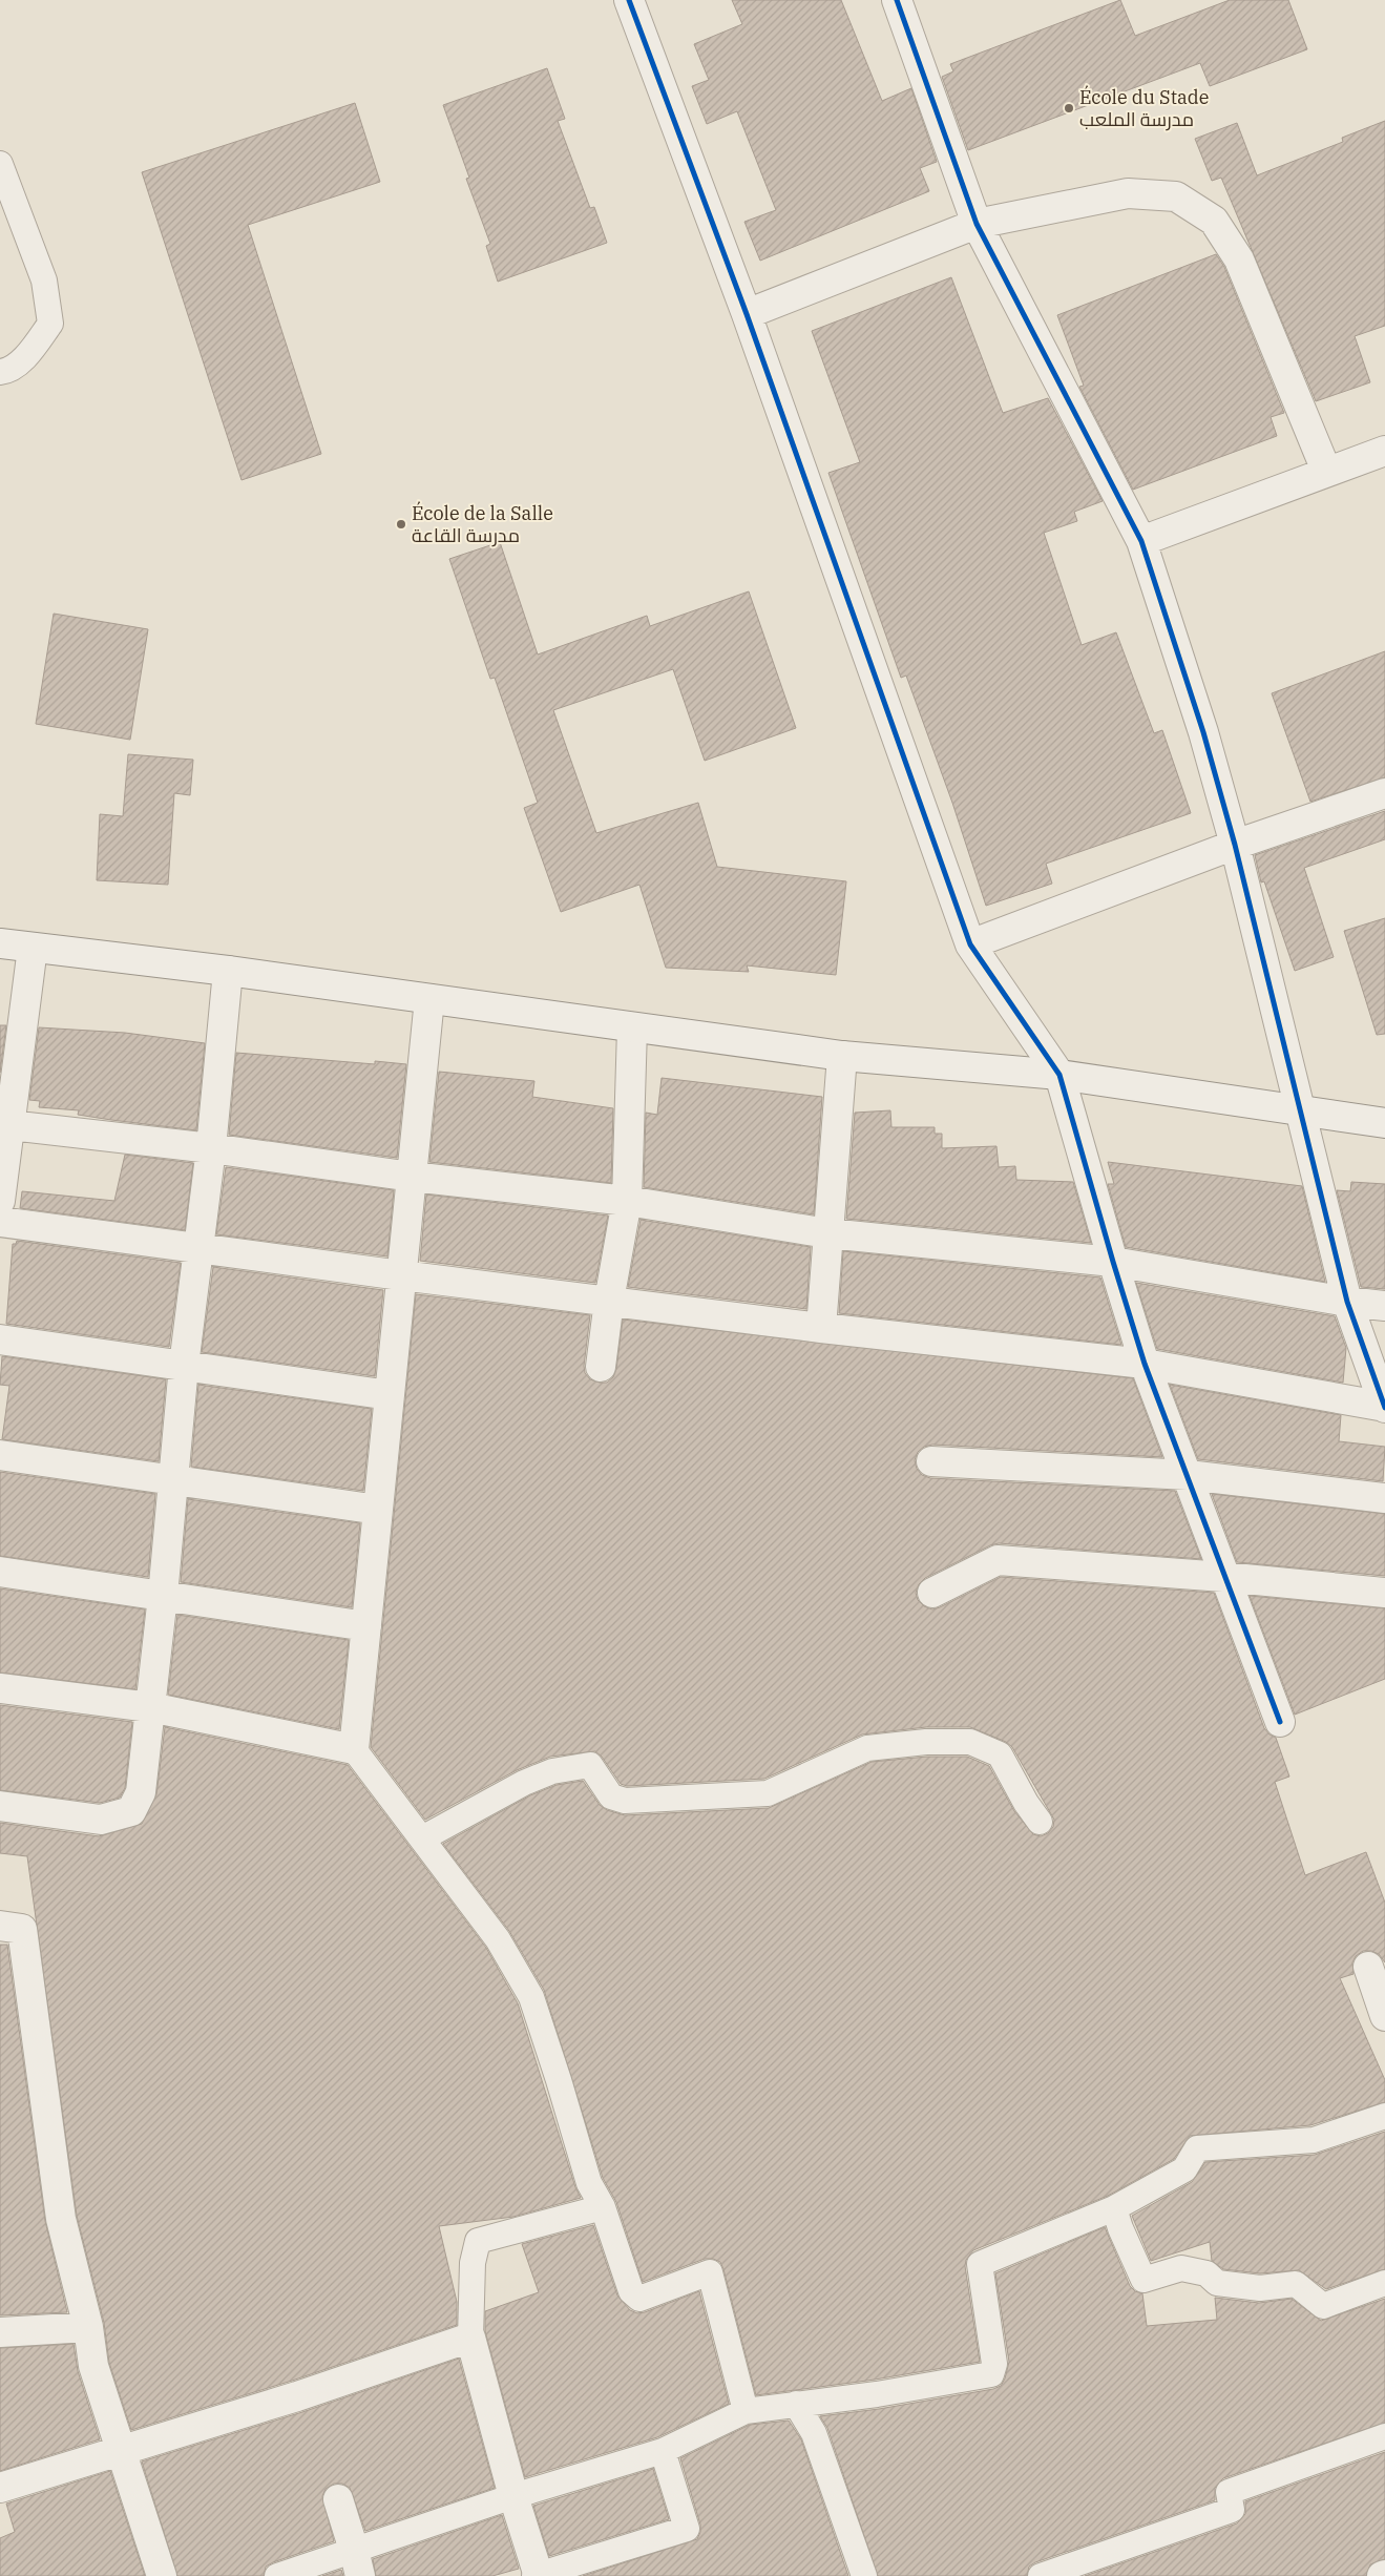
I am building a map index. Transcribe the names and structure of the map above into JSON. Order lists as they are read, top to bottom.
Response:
{
  "places": ["École du Stade مدرسة الملعب", "École de la Salle مدرسة القاعة"]
}
